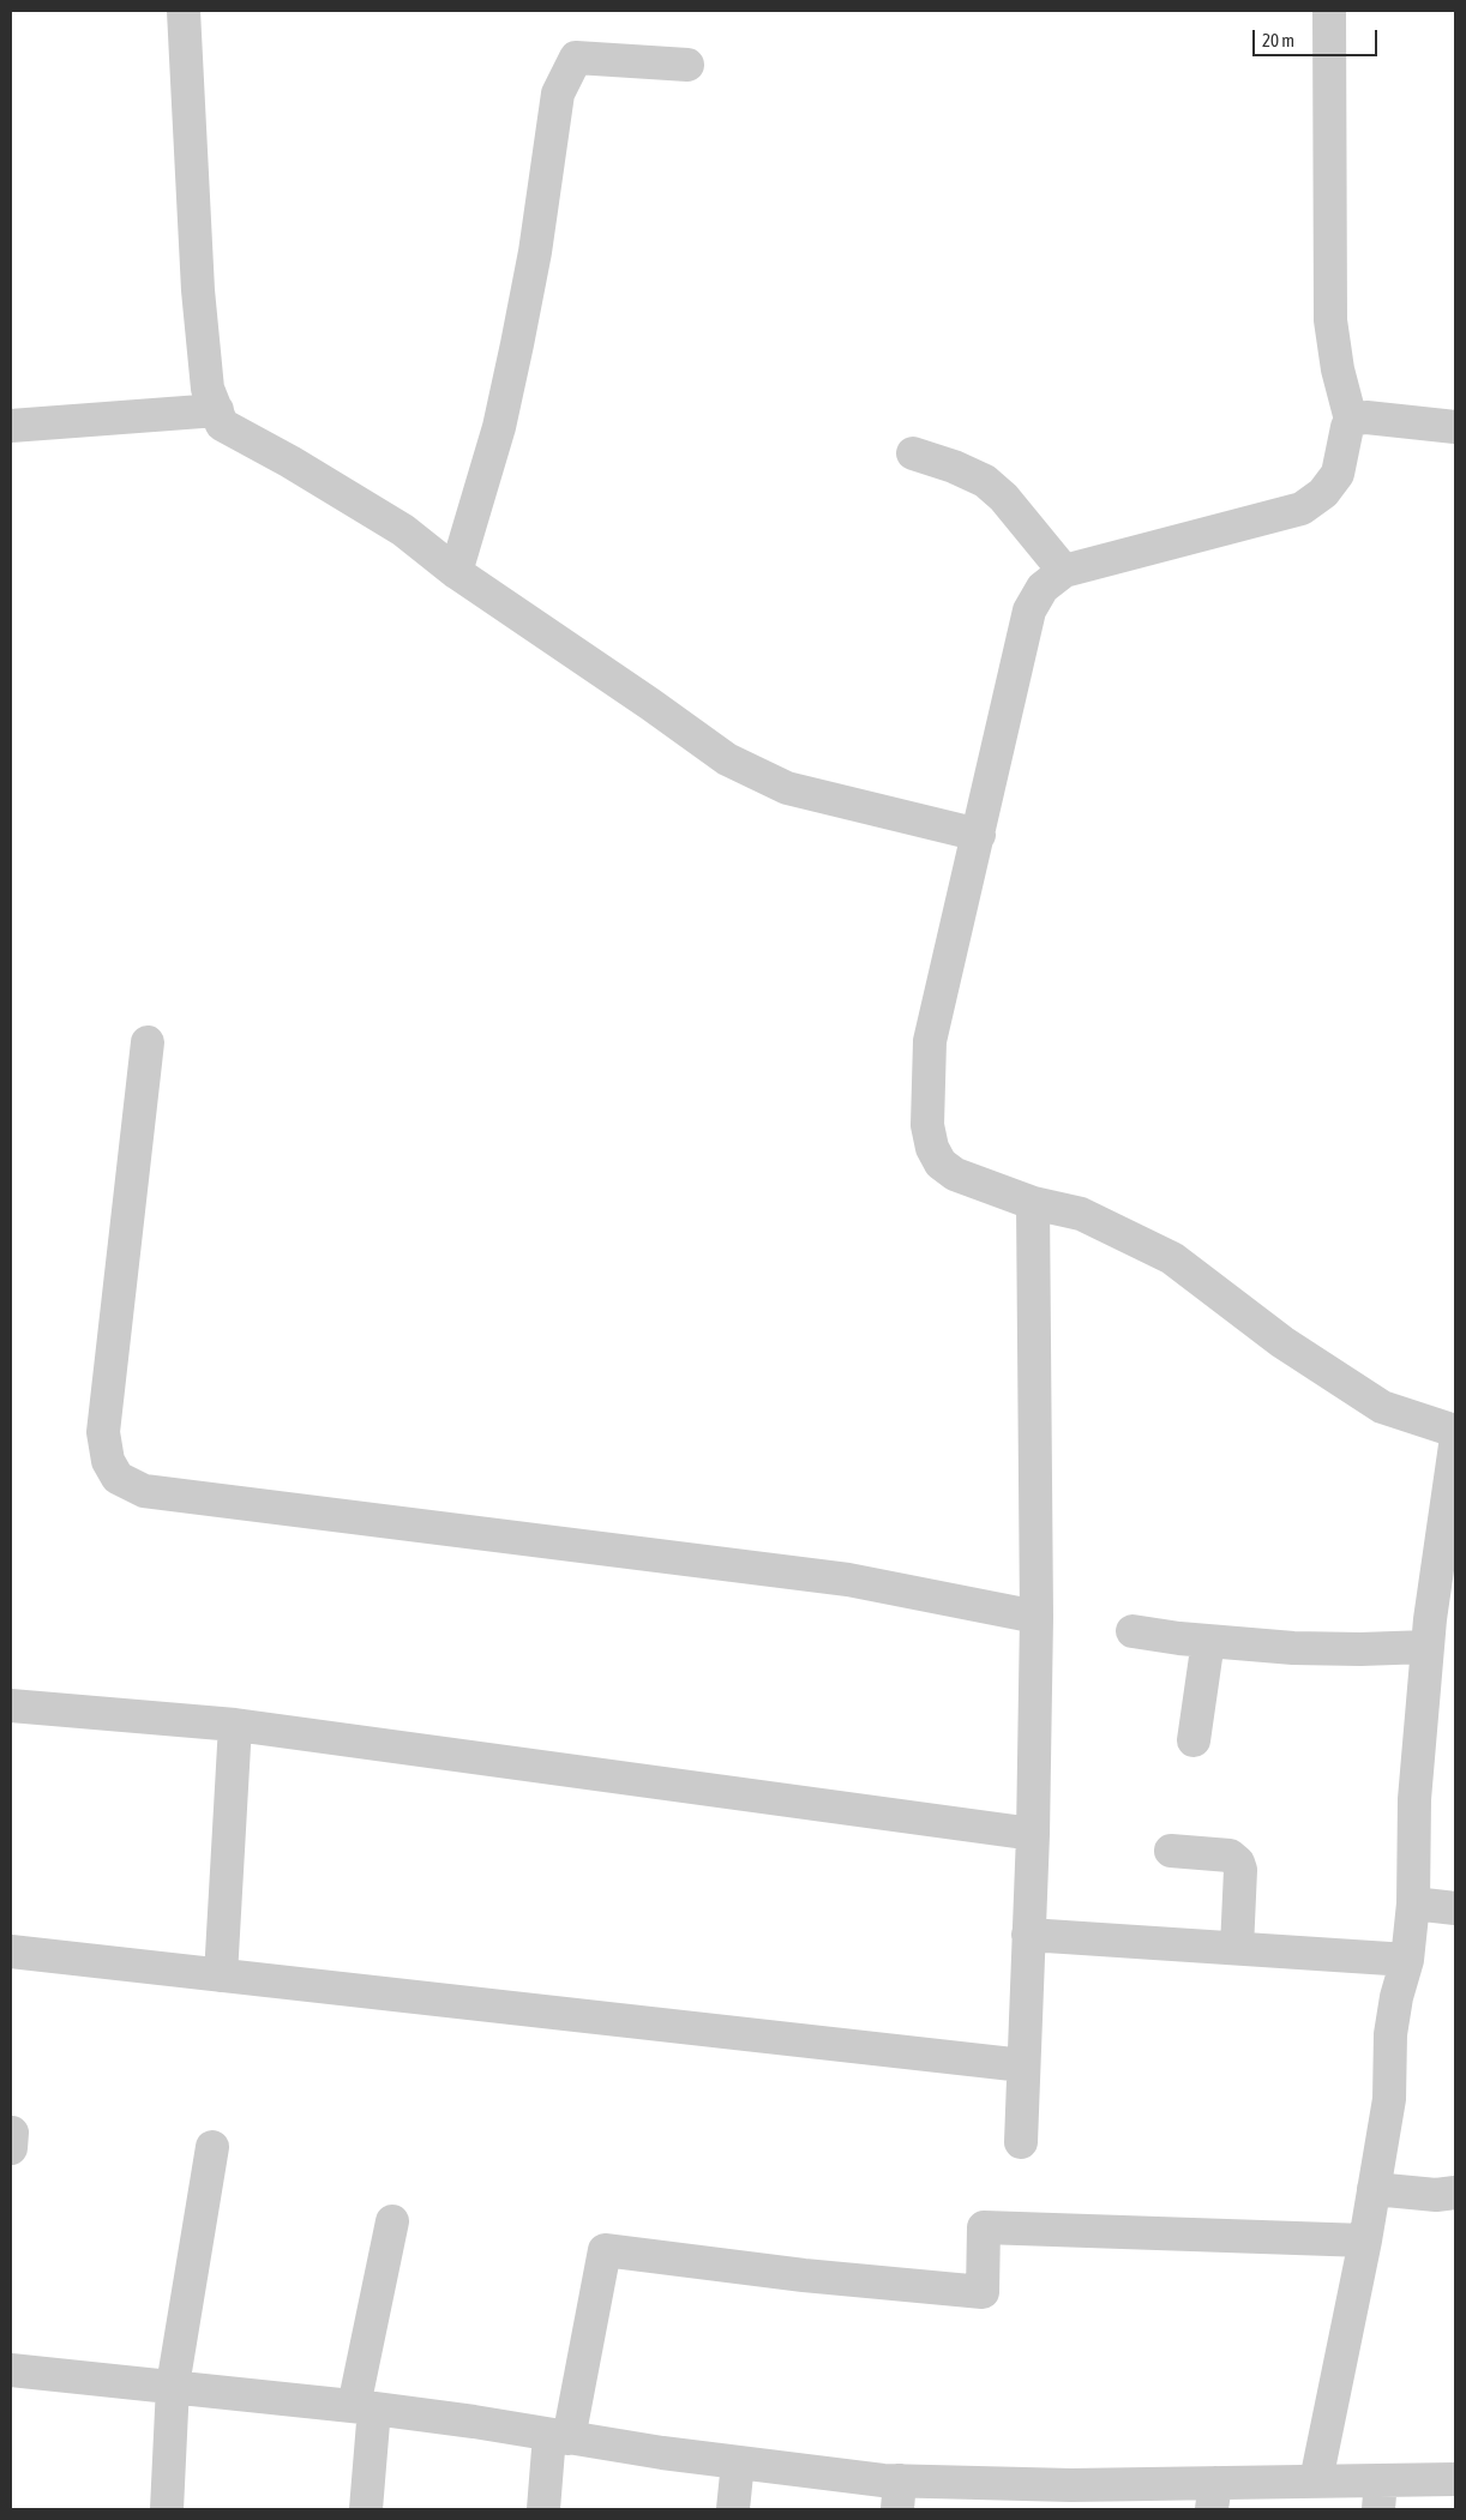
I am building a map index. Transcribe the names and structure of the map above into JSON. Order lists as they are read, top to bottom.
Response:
{
  "scale_bar": "20 m"
}
